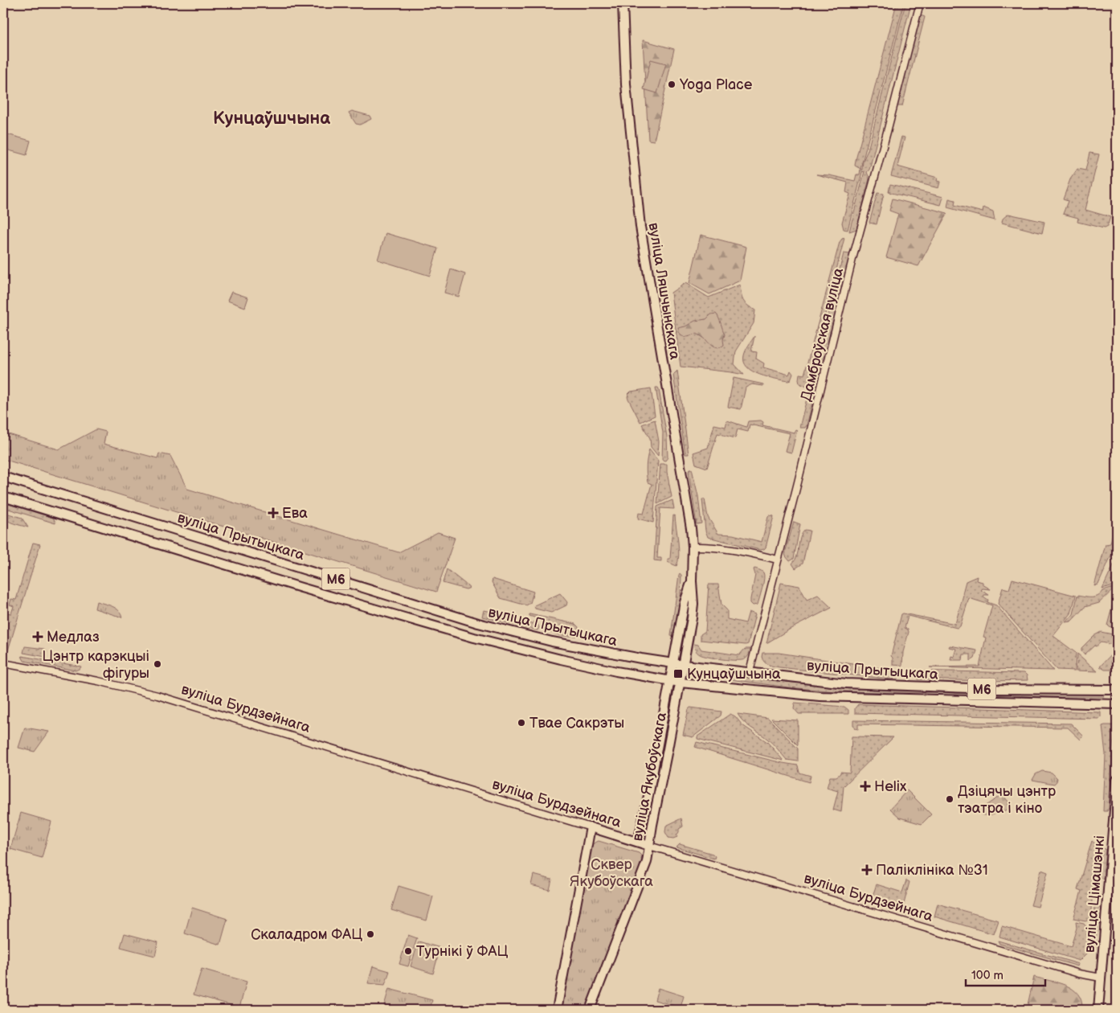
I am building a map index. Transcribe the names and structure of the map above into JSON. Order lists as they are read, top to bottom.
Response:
{
  "streets": {
    "main road": [
      "вуліца Ляшчынскага",
      "вуліца Прытыцкага",
      "М6",
      "вуліца Бурдзейнага",
      "вуліца Якубоўскага",
      "вуліца Цімашэнкі"
    ],
    "street": ["Дамброўская вуліца"]
  },
  "crossings": [
    ["вуліца Ляшчынскага", "вуліца Прытыцкага"],
    ["вуліца Ляшчынскага", "вуліца Якубоўскага"],
    ["Дамброўская вуліца", "вуліца Прытыцкага"],
    ["вуліца Прытыцкага", "вуліца Якубоўскага"],
    ["вуліца Бурдзейнага", "вуліца Якубоўскага"],
    ["вуліца Бурдзейнага", "вуліца Цімашэнкі"]
  ],
  "districts": ["Кунцаўшчына"],
  "parks": ["Сквер Якубоўскага"],
  "places": {
    "other": [
      "Yoga Place",
      "Цэнтр карэкцыі фігуры",
      "Твае Сакрэты",
      "Дзіцячы цэнтр тэатра і кіно",
      "Скаладром ФАЦ",
      "Турнікі ў ФАЦ"
    ],
    "health": [
      "Ева",
      "Медлаз",
      "Helix",
      "Паліклініка №31"
    ],
    "transit": ["Кунцаўшчына"]
  },
  "scale_bar": "100 m"
}
